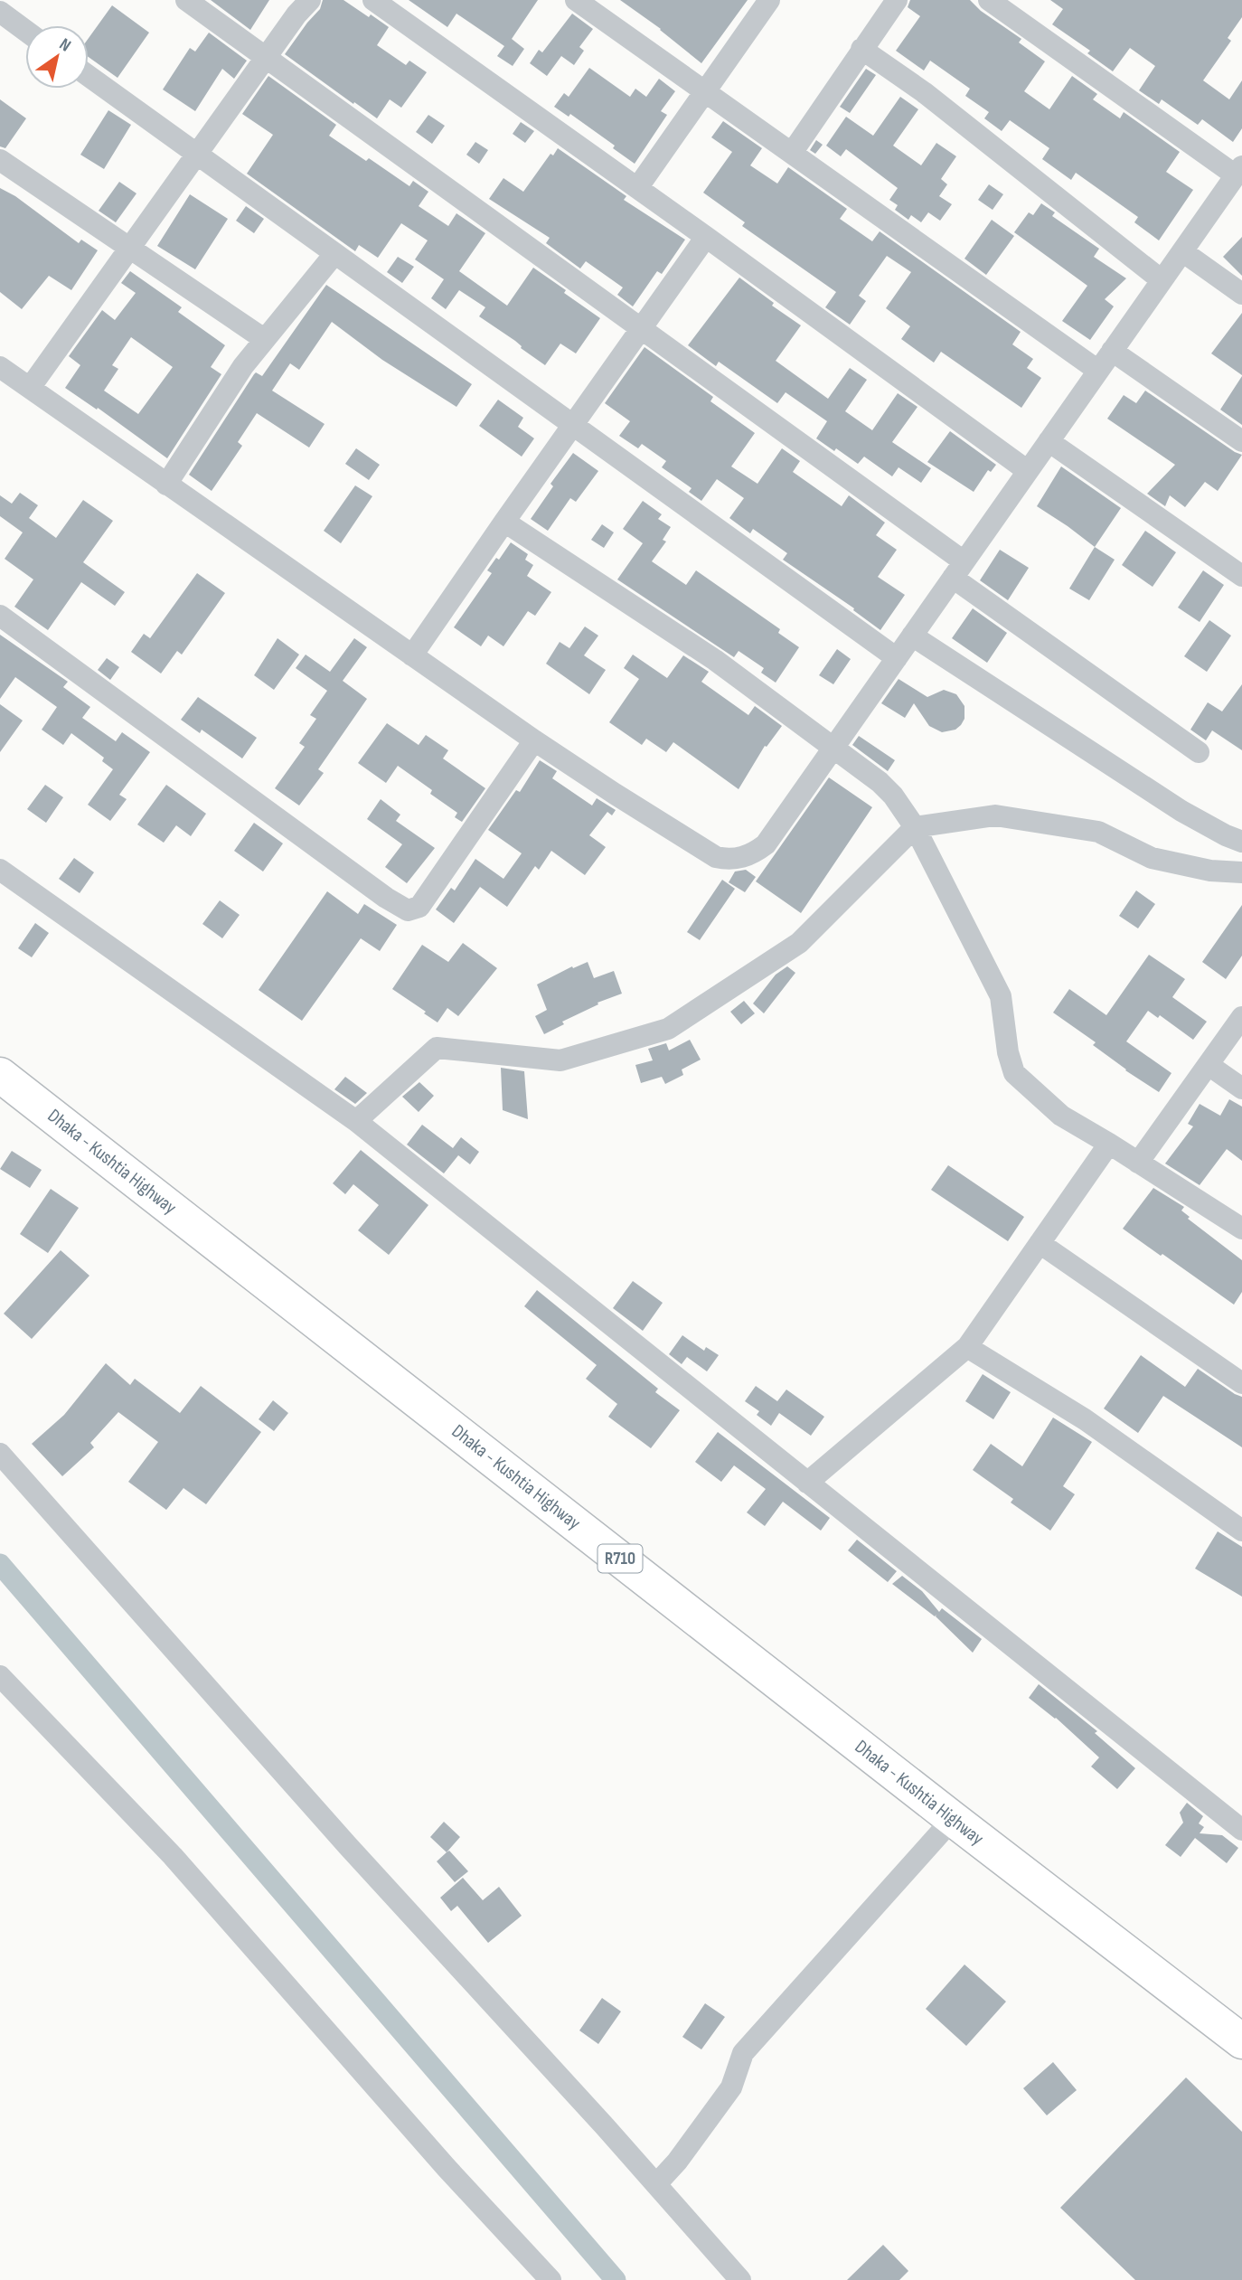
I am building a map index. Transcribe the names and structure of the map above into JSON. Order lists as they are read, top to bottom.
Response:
{
  "streets": {
    "main road": ["Dhaka - Kushtia Highway", "R710"]
  },
  "north": "top right"
}
